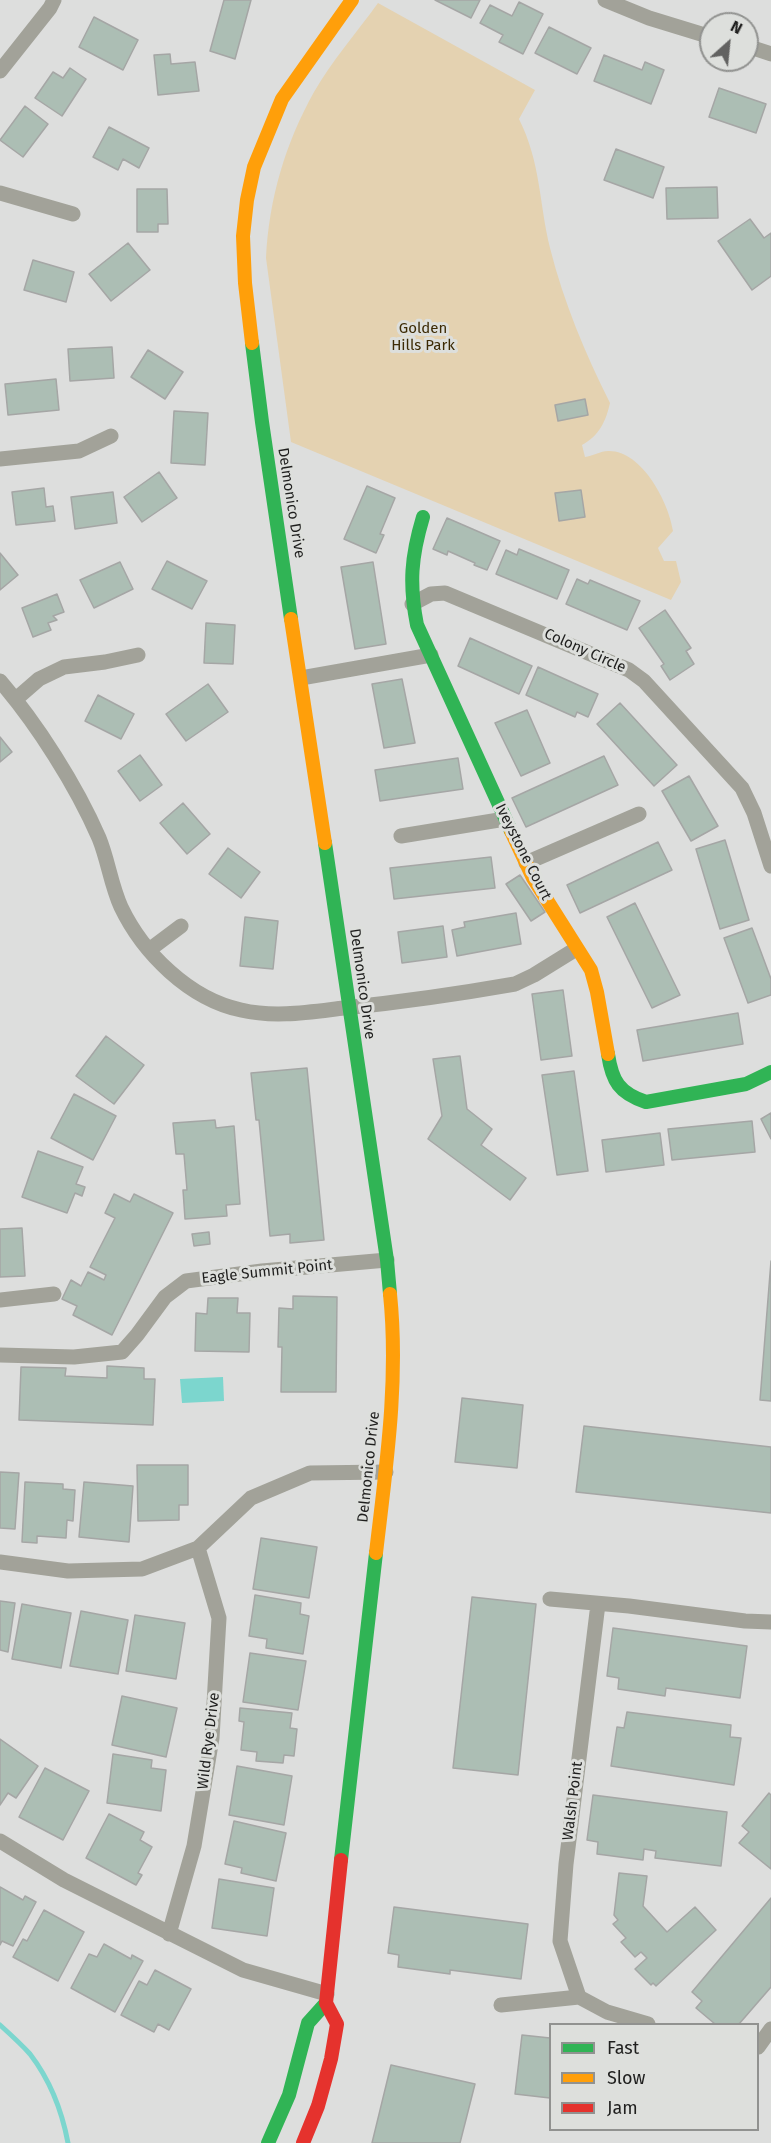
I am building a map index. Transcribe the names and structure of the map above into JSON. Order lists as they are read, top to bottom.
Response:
{
  "streets": {
    "street": [
      "Delmonico Drive",
      "Colony Circle",
      "Iveystone Court",
      "Eagle Summit Point",
      "Wild Rye Drive",
      "Walsh Point"
    ]
  },
  "crossings": [
    ["Delmonico Drive", "Eagle Summit Point"],
    ["Colony Circle", "Iveystone Court"]
  ],
  "parks": ["Golden Hills Park"],
  "legend": ["Fast", "Slow", "Jam"],
  "north": "top right"
}
